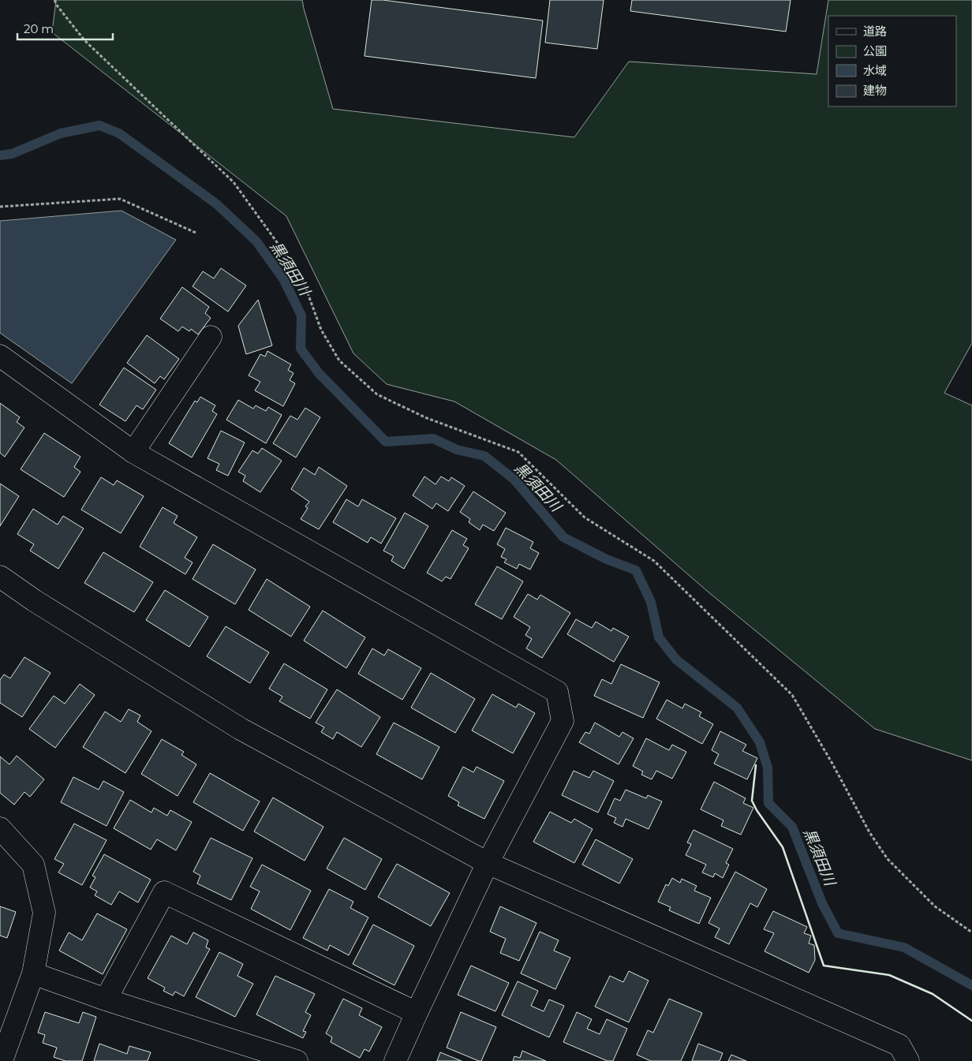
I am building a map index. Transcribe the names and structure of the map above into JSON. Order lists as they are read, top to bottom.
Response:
{
  "water": ["黒須田川"],
  "legend": [
    "道路",
    "公園",
    "水域",
    "建物"
  ],
  "scale_bar": "20 m"
}
